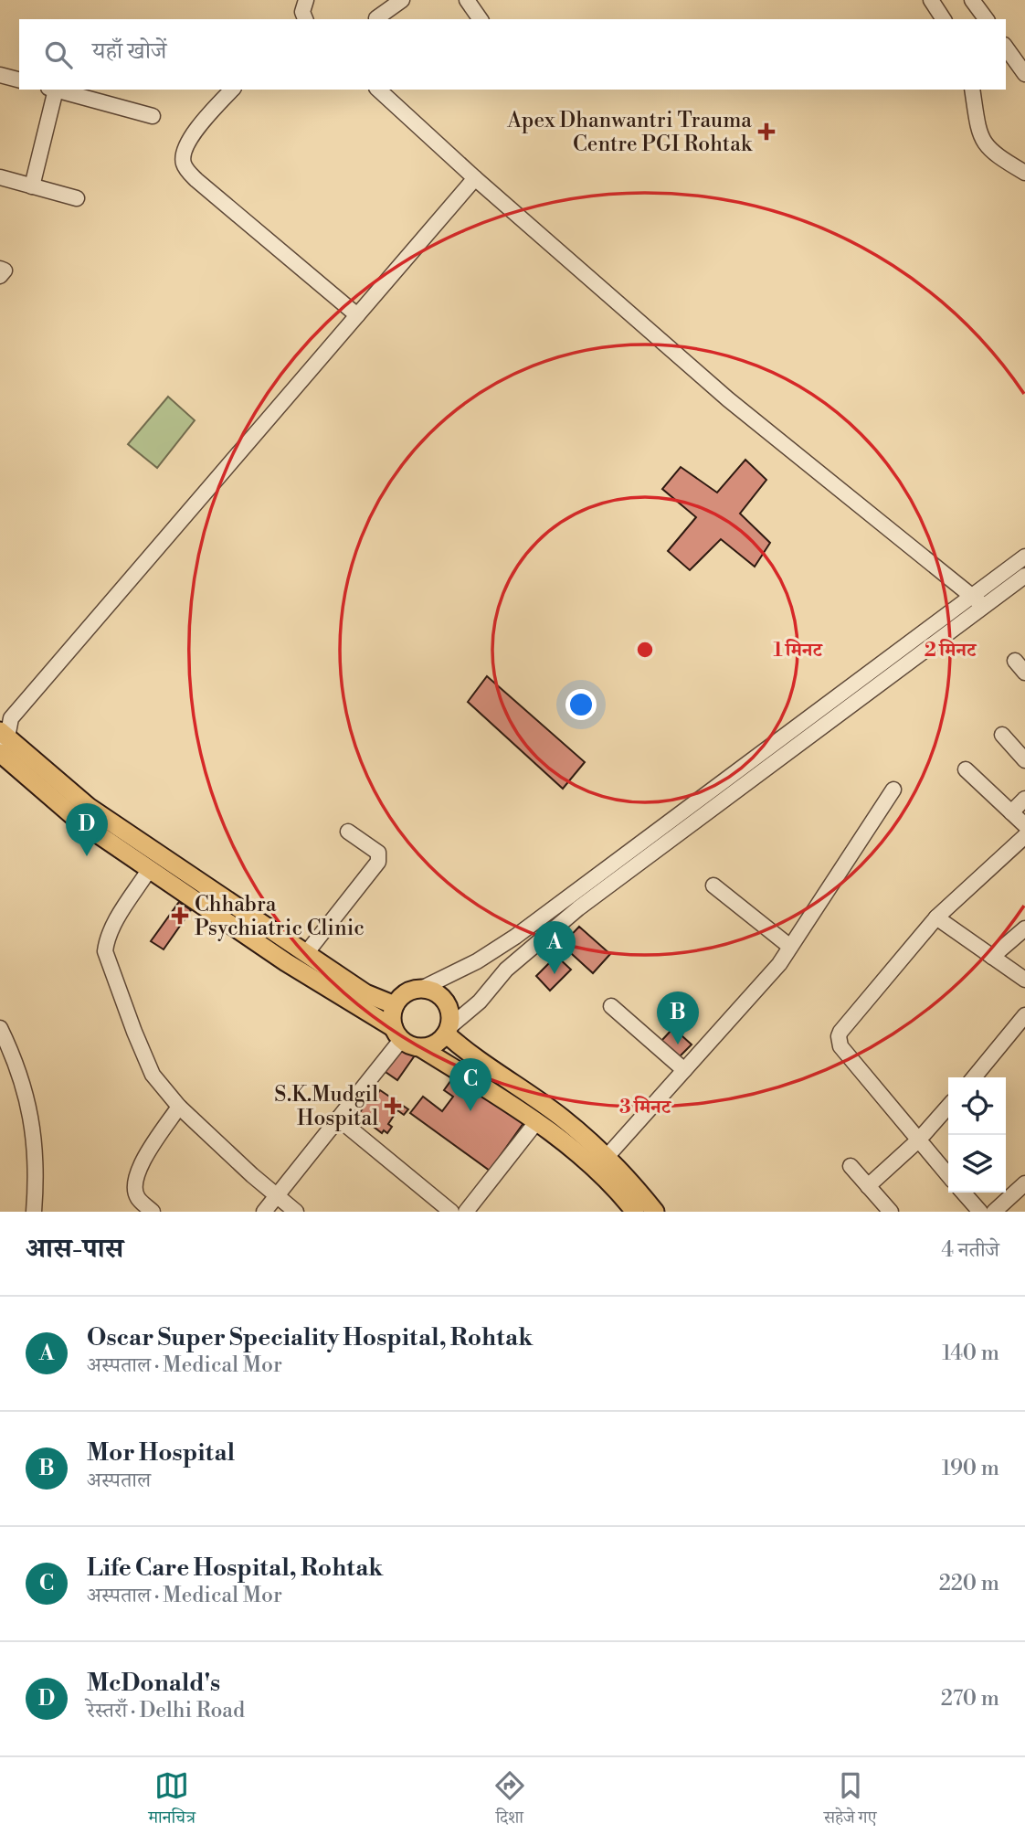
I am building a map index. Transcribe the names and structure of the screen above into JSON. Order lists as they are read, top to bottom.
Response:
{
  "places": {
    "health": ["Apex Dhanwantri Trauma Centre PGI Rohtak", "Chhabra Psychiatric Clinic", "S.K.Mudgil Hospital"]
  },
  "page": {
    "search": "यहाँ खोजें",
    "pins": [
      "D",
      "A",
      "B",
      "C"
    ],
    "heading": ["आस-पास", "4 नतीजे"],
    "list": [
      {
        "mark": "A",
        "name": "Oscar Super Speciality Hospital, Rohtak",
        "note": "अस्पताल · Medical Mor",
        "value": "140 m"
      },
      {
        "mark": "B",
        "name": "Mor Hospital",
        "note": "अस्पताल",
        "value": "190 m"
      },
      {
        "mark": "C",
        "name": "Life Care Hospital, Rohtak",
        "note": "अस्पताल · Medical Mor",
        "value": "220 m"
      },
      {
        "mark": "D",
        "name": "McDonald's",
        "note": "रेस्तराँ · Delhi Road",
        "value": "270 m"
      }
    ],
    "nav": ["मानचित्र", "दिशा", "सहेजे गए"]
  },
  "rings": ["1 मिनट", "2 मिनट", "3 मिनट"]
}
